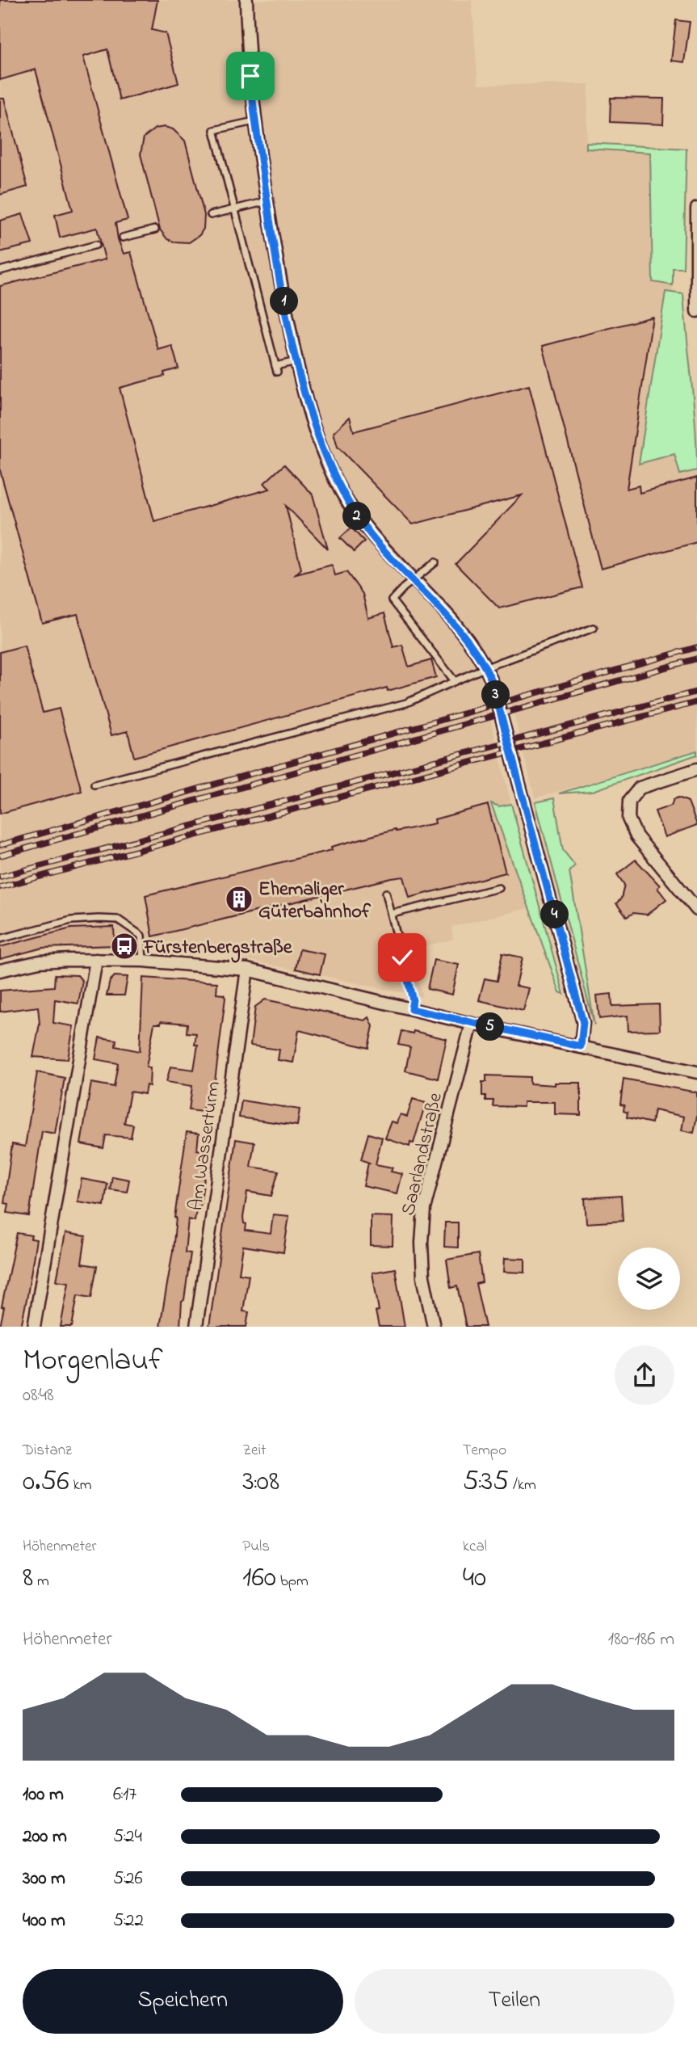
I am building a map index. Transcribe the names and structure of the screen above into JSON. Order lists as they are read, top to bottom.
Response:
{
  "streets": {
    "street": ["Am Wasserturm", "Saarlandstraße"]
  },
  "places": {
    "building": ["Ehemaliger Güterbahnhof"],
    "bus stop": ["Fürstenbergstraße"]
  },
  "page": {
    "pins": [
      "1",
      "2",
      "3",
      "4",
      "5"
    ],
    "heading": ["Morgenlauf", "08:48"],
    "stats": [
      ["Distanz", "0.56 km"],
      ["Zeit", "3:08"],
      ["Tempo", "5:35 /km"],
      ["Höhenmeter", "8 m"],
      ["Puls", "160 bpm"],
      ["kcal", "40"]
    ],
    "chart": ["Höhenmeter", "180–186 m"],
    "list": [
      {
        "name": "100 m",
        "note": "6:17"
      },
      {
        "name": "200 m",
        "note": "5:24"
      },
      {
        "name": "300 m",
        "note": "5:26"
      },
      {
        "name": "400 m",
        "note": "5:22"
      }
    ],
    "buttons": ["Speichern", "Teilen"]
  }
}
